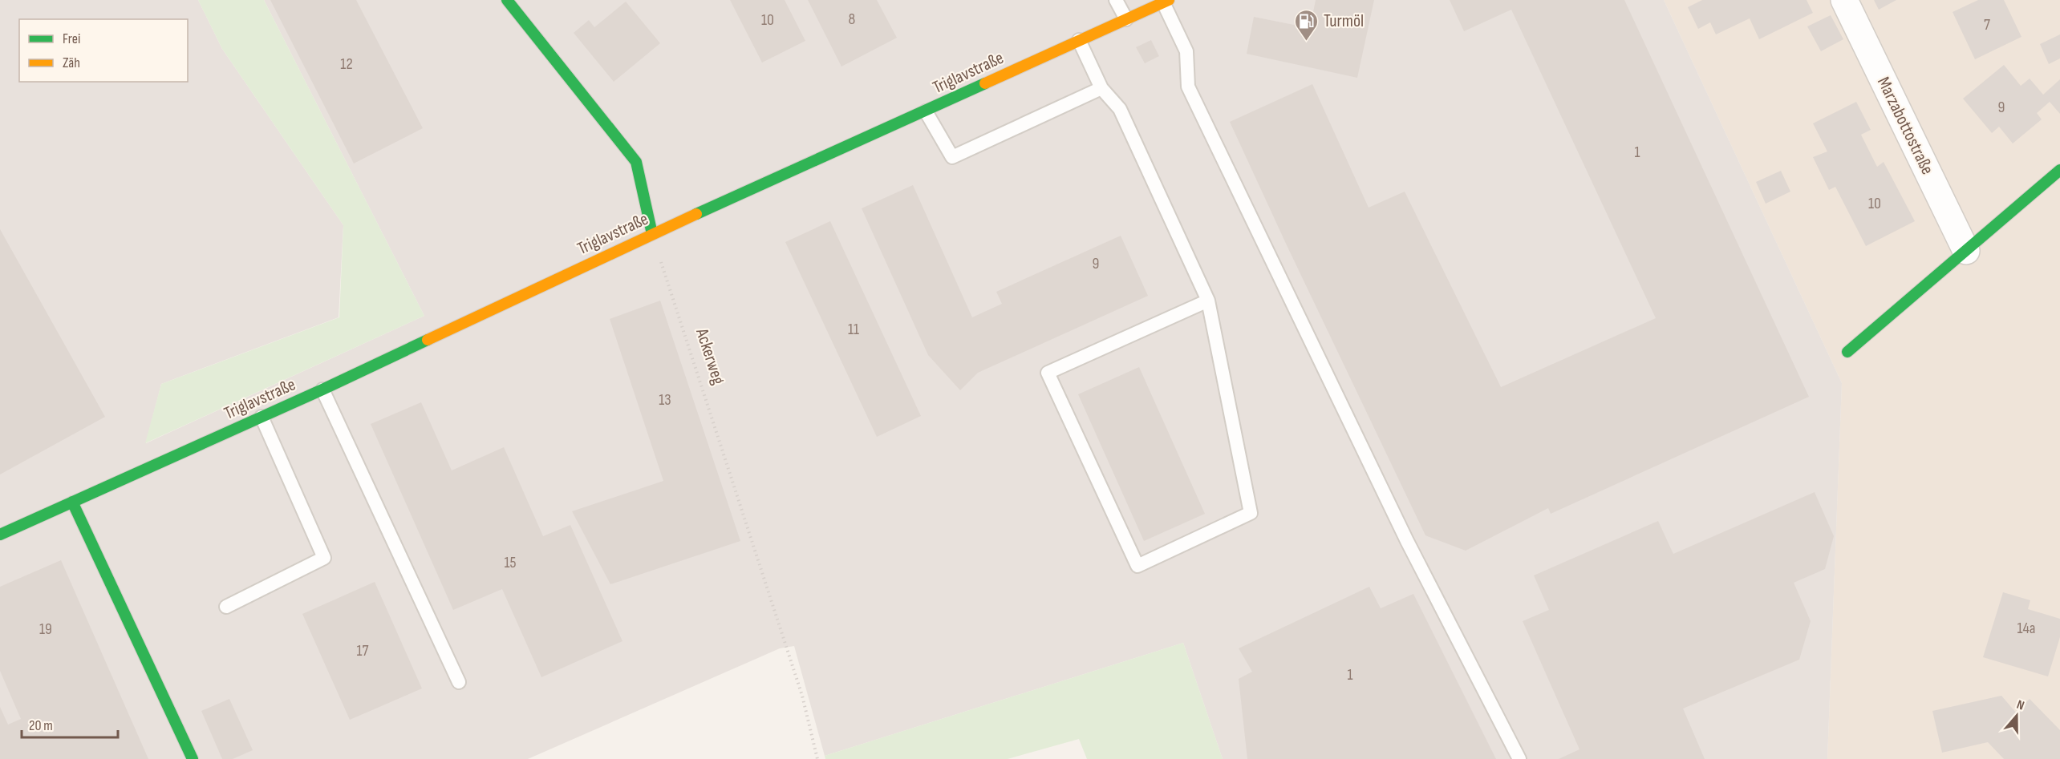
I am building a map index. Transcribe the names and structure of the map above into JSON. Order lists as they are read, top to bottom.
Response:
{
  "streets": {
    "street": ["Triglavstraße", "Marzabottostraße"],
    "path": ["Ackerweg"]
  },
  "crossings": [
    ["Triglavstraße", "Ackerweg"]
  ],
  "places": {
    "fuel station": ["Turmöl"]
  },
  "house_numbers": [
    "8",
    "10",
    "7",
    "12",
    "9",
    "1",
    "10",
    "9",
    "11",
    "13",
    "15",
    "14a",
    "19",
    "17",
    "1"
  ],
  "legend": ["Frei", "Zäh"],
  "scale_bar": "20 m",
  "north": "top"
}
